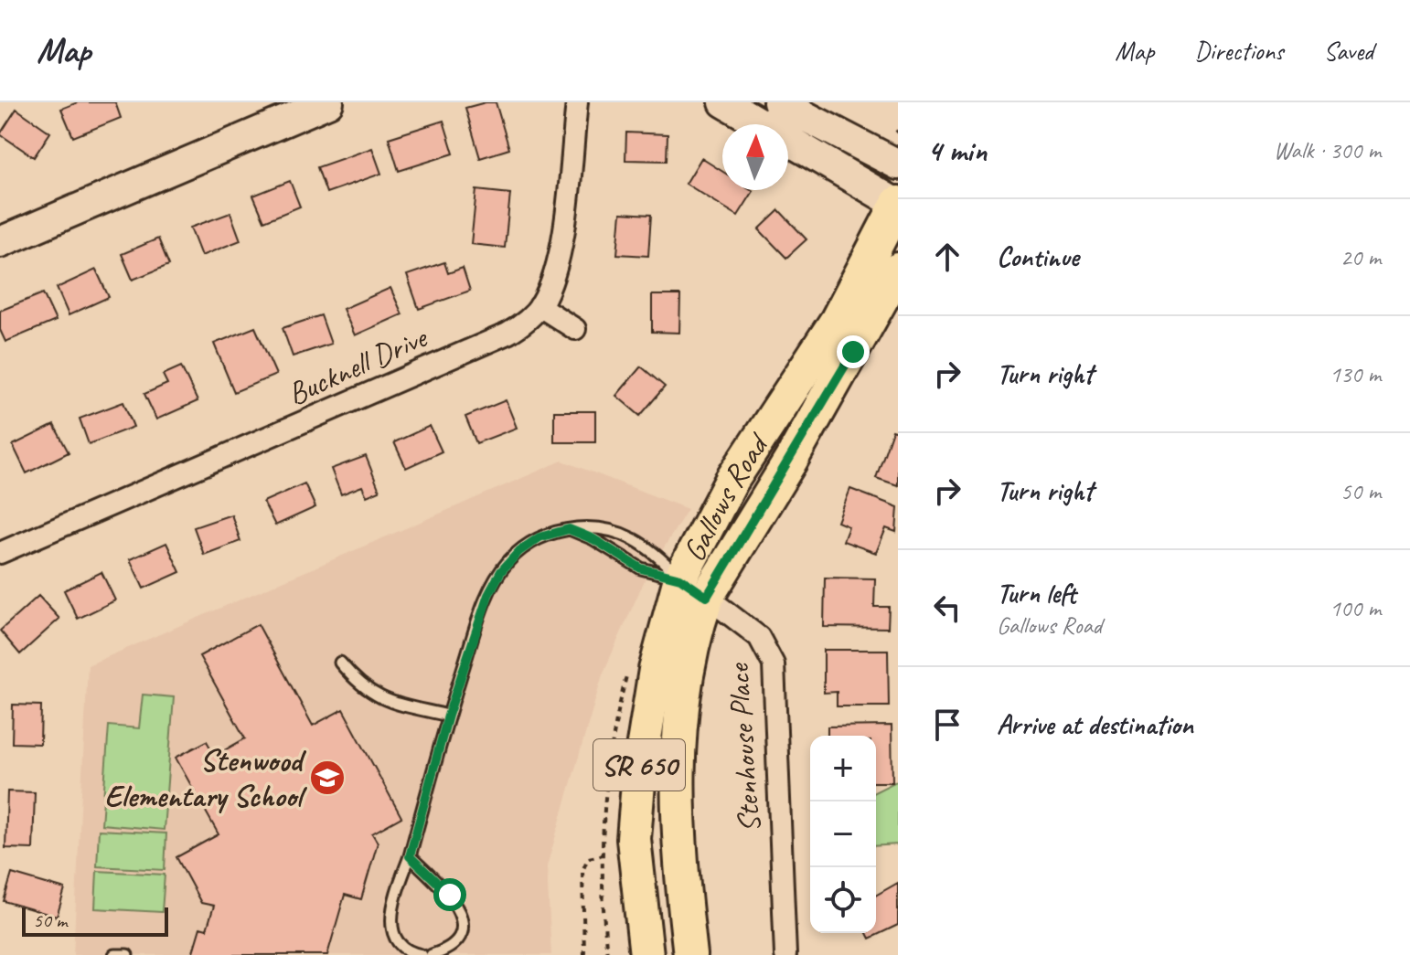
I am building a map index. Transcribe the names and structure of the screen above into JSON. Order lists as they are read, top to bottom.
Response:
{
  "streets": {
    "main road": ["Gallows Road", "SR 650"],
    "street": ["Bucknell Drive", "Stenhouse Place"]
  },
  "crossings": [
    ["Gallows Road", "Stenhouse Place"]
  ],
  "places": {
    "school or university": ["Stenwood Elementary School"]
  },
  "scale_bar": "50 m",
  "north": "top",
  "page": {
    "header": "Map",
    "nav": ["Map", "Directions", "Saved"],
    "heading": ["4 min", "Walk · 300 m"],
    "list": [
      ["Continue", "20 m"],
      ["Turn right", "130 m"],
      ["Turn right", "50 m"],
      ["Turn left", "Gallows Road", "100 m"],
      "Arrive at destination"
    ],
    "map_buttons": ["+", "−"],
    "scale": "50 m"
  }
}
